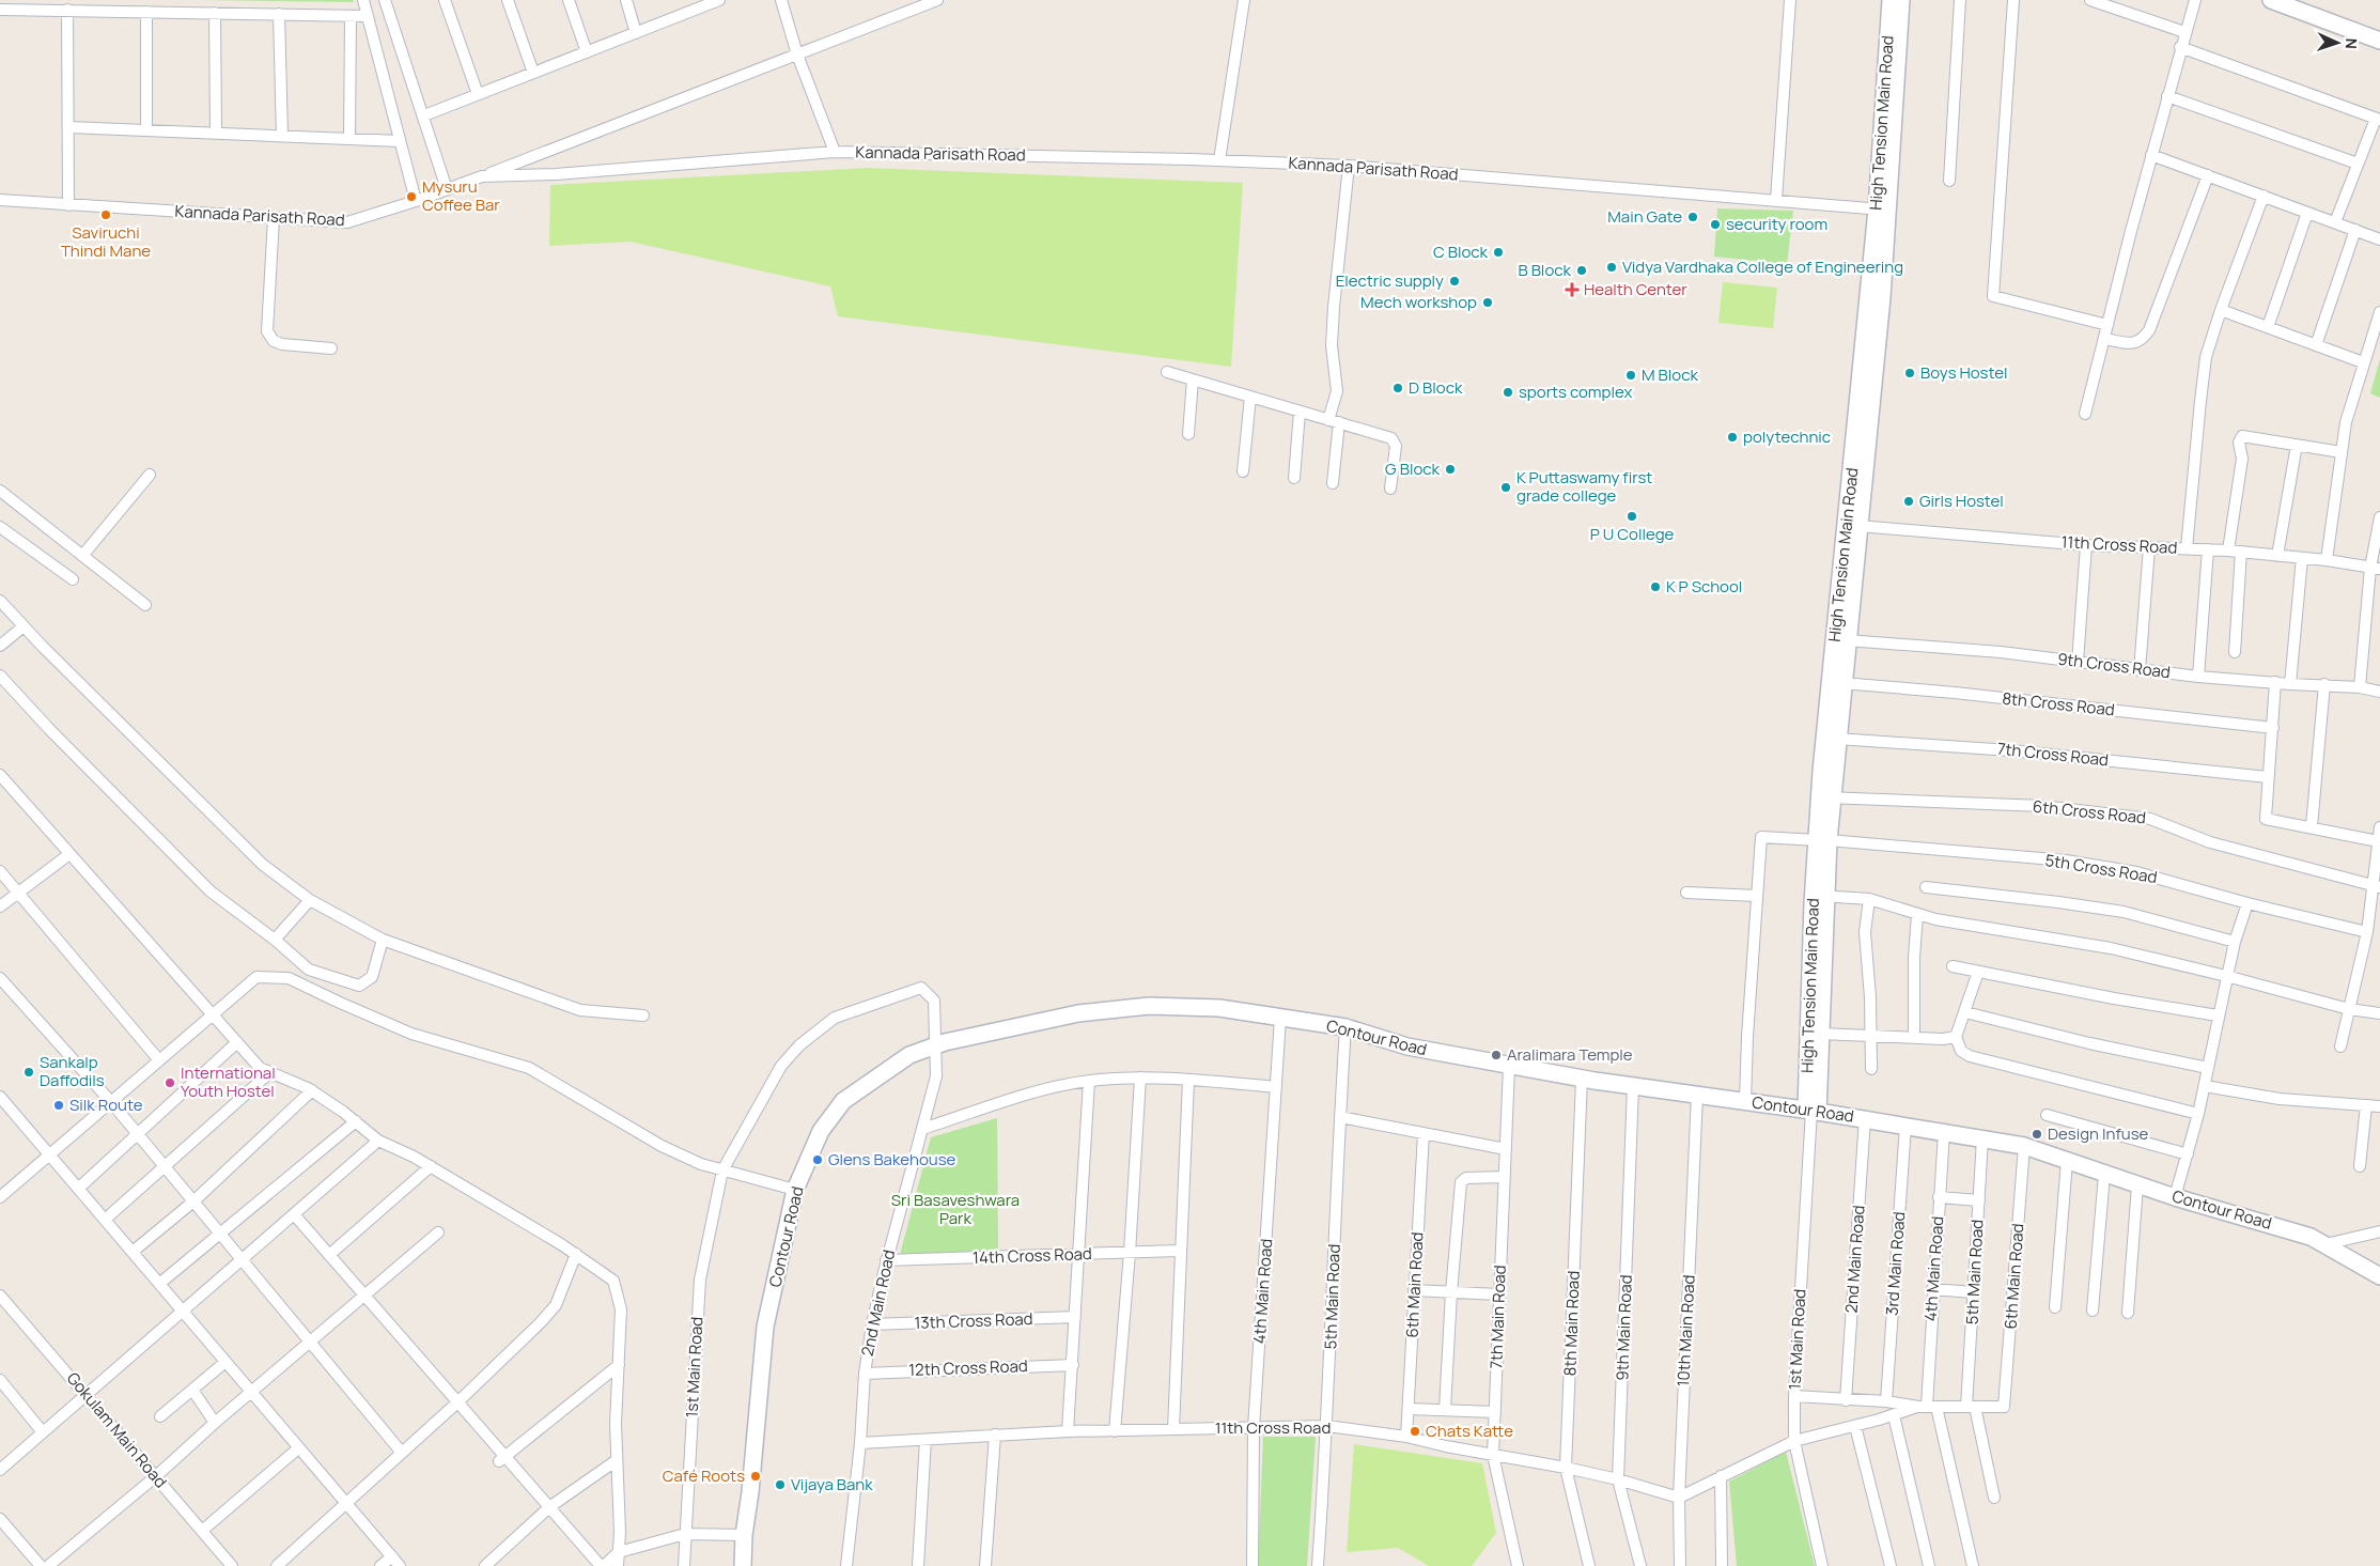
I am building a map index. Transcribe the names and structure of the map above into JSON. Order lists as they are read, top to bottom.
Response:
{
  "streets": {
    "main road": ["High Tension Main Road", "Contour Road"],
    "street": [
      "Kannada Parisath Road",
      "11th Cross Road",
      "9th Cross Road",
      "8th Cross Road",
      "7th Cross Road",
      "6th Cross Road",
      "5th Cross Road",
      "14th Cross Road",
      "2nd Main Road",
      "3rd Main Road",
      "4th Main Road",
      "5th Main Road",
      "6th Main Road",
      "7th Main Road",
      "13th Cross Road",
      "8th Main Road",
      "9th Main Road",
      "10th Main Road",
      "1st Main Road",
      "12th Cross Road",
      "Gokulam Main Road"
    ]
  },
  "crossings": [
    ["High Tension Main Road", "Kannada Parisath Road"],
    ["High Tension Main Road", "6th Cross Road"],
    ["High Tension Main Road", "5th Cross Road"],
    ["High Tension Main Road", "Contour Road"],
    ["High Tension Main Road", "1st Main Road"],
    ["11th Cross Road", "2nd Main Road"],
    ["11th Cross Road", "4th Main Road"],
    ["11th Cross Road", "5th Main Road"],
    ["11th Cross Road", "6th Main Road"],
    ["11th Cross Road", "7th Main Road"],
    ["11th Cross Road", "8th Main Road"],
    ["11th Cross Road", "9th Main Road"],
    ["11th Cross Road", "10th Main Road"],
    ["Contour Road", "2nd Main Road"],
    ["Contour Road", "3rd Main Road"],
    ["Contour Road", "4th Main Road"],
    ["Contour Road", "5th Main Road"],
    ["Contour Road", "6th Main Road"],
    ["Contour Road", "7th Main Road"],
    ["Contour Road", "8th Main Road"],
    ["Contour Road", "9th Main Road"],
    ["Contour Road", "10th Main Road"],
    ["Contour Road", "1st Main Road"],
    ["14th Cross Road", "2nd Main Road"],
    ["2nd Main Road", "13th Cross Road"],
    ["2nd Main Road", "1st Main Road"],
    ["2nd Main Road", "12th Cross Road"],
    ["5th Main Road", "6th Main Road"]
  ],
  "parks": ["Sri Basaveshwara Park"],
  "places": {
    "other": [
      "Mysuru Coffee Bar",
      "Saviruchi Thindi Mane",
      "Main Gate",
      "security room",
      "C Block",
      "Vidya Vardhaka College of Engineering",
      "B Block",
      "Electric supply",
      "Mech workshop",
      "Boys Hostel",
      "M Block",
      "D Block",
      "sports complex",
      "polytechnic",
      "G Block",
      "K Puttaswamy first grade college",
      "Girls Hostel",
      "P U College",
      "K P School",
      "Aralimara Temple",
      "Sankalp Daffodils",
      "International Youth Hostel",
      "Silk Route",
      "Design Infuse",
      "Glens Bakehouse",
      "Chats Katte",
      "Café Roots",
      "Vijaya Bank"
    ],
    "health": ["Health Center"]
  },
  "north": "right"
}
